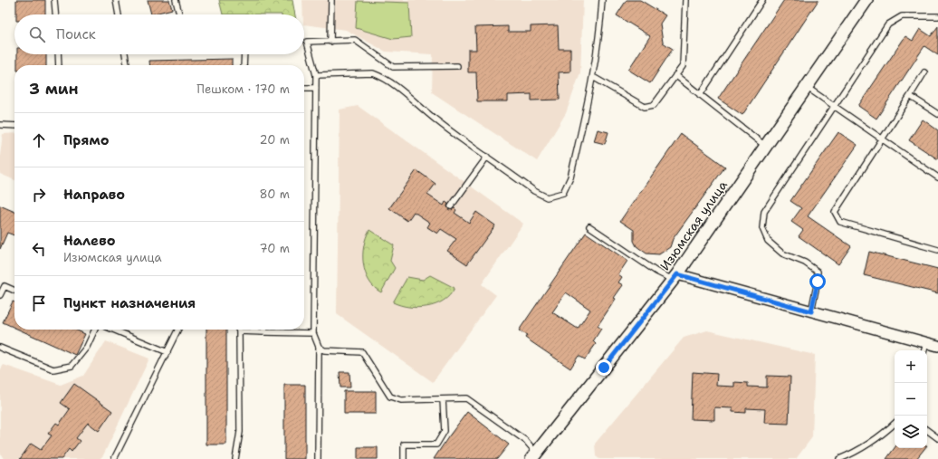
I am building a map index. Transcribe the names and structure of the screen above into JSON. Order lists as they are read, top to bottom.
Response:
{
  "streets": {
    "street": ["Изюмская улица"]
  },
  "page": {
    "search": "Поиск",
    "heading": ["3 мин", "Пешком · 170 m"],
    "list": [
      ["Прямо", "20 m"],
      ["Направо", "80 m"],
      ["Налево", "Изюмская улица", "70 m"],
      "Пункт назначения"
    ],
    "map_buttons": ["+", "−"]
  }
}
